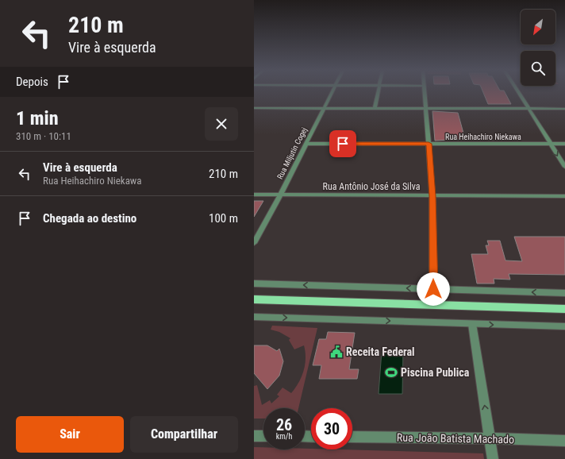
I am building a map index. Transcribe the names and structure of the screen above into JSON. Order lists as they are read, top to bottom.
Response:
{
  "streets": {
    "street": [
      "Rua Heihachiro Niekawa",
      "Rua Miljutin Cogej",
      "Rua Antônio José da Silva",
      "Rua João Batista Machado"
    ]
  },
  "crossings": [
    ["Rua Heihachiro Niekawa", "Rua Miljutin Cogej"],
    ["Rua Miljutin Cogej", "Rua Antônio José da Silva"]
  ],
  "places": {
    "public building": ["Receita Federal"],
    "sports": ["Piscina Publica"]
  },
  "north": "bottom left",
  "page": {
    "turn": ["210 m", "Vire à esquerda"],
    "then": "Depois",
    "heading": ["1 min", "310 m · 10:11"],
    "list": [
      {
        "name": "Vire à esquerda",
        "note": "Rua Heihachiro Niekawa",
        "value": "210 m"
      },
      {
        "name": "Chegada ao destino",
        "value": "100 m"
      }
    ],
    "speed": "26 km/h",
    "limit": "30",
    "buttons": ["Sair", "Compartilhar"]
  }
}
